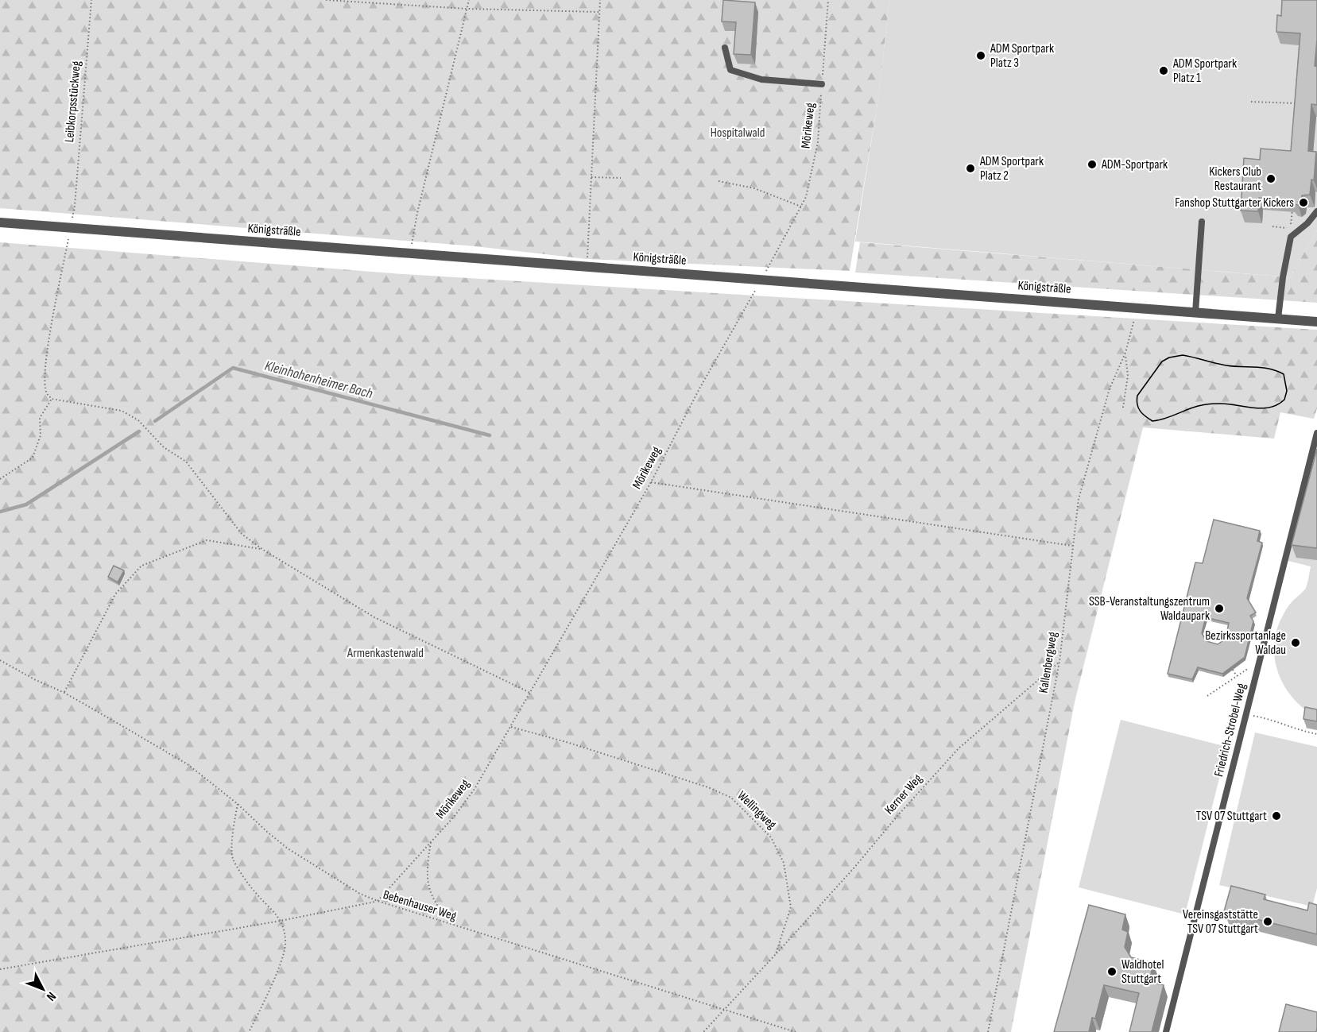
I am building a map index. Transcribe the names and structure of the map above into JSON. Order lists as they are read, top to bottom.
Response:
{
  "streets": {
    "street": ["Königsträßle"],
    "lane": ["Friedrich-Strobel-Weg"],
    "path": [
      "Leibkorpsstückweg",
      "Mörikeweg",
      "Kallenbergweg",
      "Kerner Weg",
      "Wellingweg",
      "Bebenhauser Weg"
    ]
  },
  "crossings": [
    ["Mörikeweg", "Königsträßle"],
    ["Mörikeweg", "Wellingweg"],
    ["Mörikeweg", "Bebenhauser Weg"],
    ["Königsträßle", "Kallenbergweg"],
    ["Kallenbergweg", "Kerner Weg"],
    ["Kerner Weg", "Wellingweg"],
    ["Wellingweg", "Bebenhauser Weg"]
  ],
  "water": ["Kleinhohenheimer Bach"],
  "parks": ["Hospitalwald", "Armenkastenwald"],
  "places": [
    "ADM Sportpark Platz 3",
    "ADM Sportpark Platz 1",
    "ADM-Sportpark",
    "ADM Sportpark Platz 2",
    "Kickers Club Restaurant",
    "Fanshop Stuttgarter Kickers",
    "SSB-Veranstaltungszentrum Waldaupark",
    "Bezirkssportanlage Waldau",
    "TSV 07 Stuttgart",
    "Vereinsgaststätte TSV 07 Stuttgart",
    "Waldhotel Stuttgart"
  ],
  "north": "bottom right"
}
